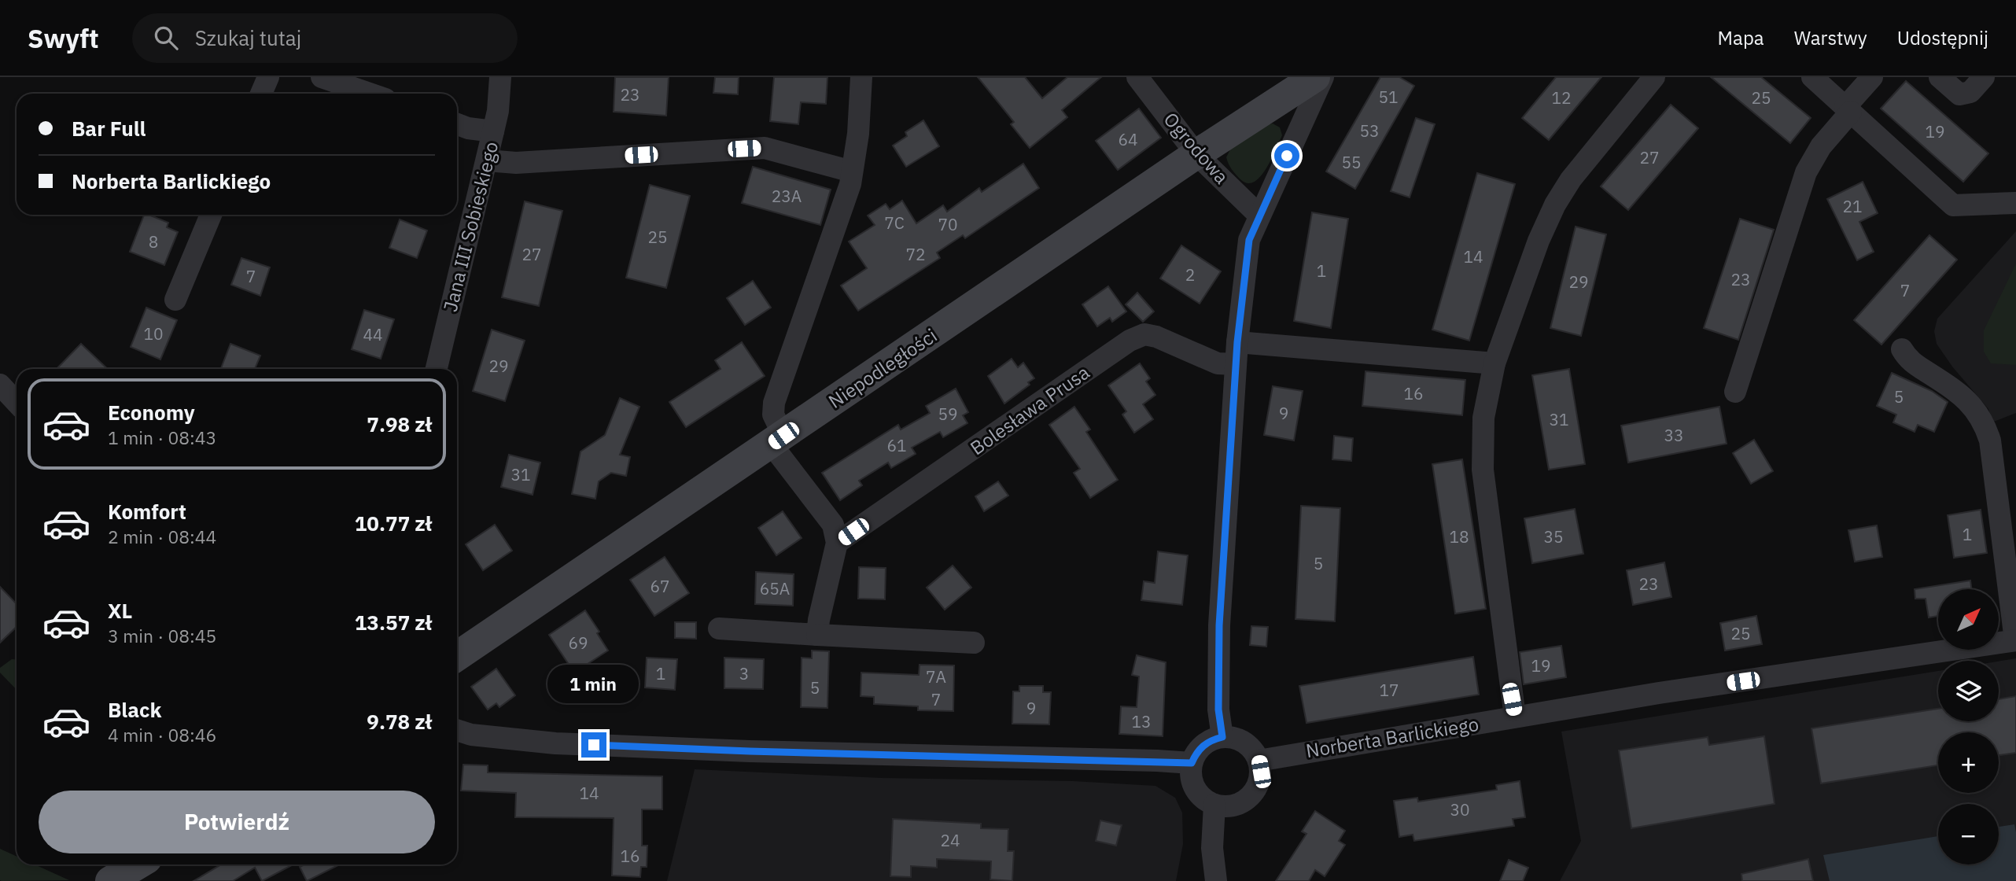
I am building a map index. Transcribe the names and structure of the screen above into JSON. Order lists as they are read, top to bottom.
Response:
{
  "streets": {
    "street": [
      "Ogrodowa",
      "Jana III Sobieskiego",
      "Niepodległości",
      "Bolesława Prusa",
      "Norberta Barlickiego"
    ]
  },
  "crossings": [
    ["Ogrodowa", "Niepodległości"]
  ],
  "house_numbers": [
    "23",
    "51",
    "12",
    "25",
    "53",
    "19",
    "64",
    "27",
    "55",
    "23A",
    "21",
    "7C",
    "70",
    "25",
    "8",
    "27",
    "72",
    "14",
    "1",
    "2",
    "7",
    "23",
    "29",
    "7",
    "10",
    "44",
    "29",
    "16",
    "5",
    "9",
    "59",
    "31",
    "33",
    "61",
    "31",
    "1",
    "18",
    "35",
    "5",
    "23",
    "67",
    "65A",
    "25",
    "69",
    "19",
    "1",
    "3",
    "7A",
    "5",
    "17",
    "7",
    "9",
    "13",
    "14",
    "30",
    "24",
    "16"
  ],
  "north": "top right",
  "page": {
    "header": "Swyft",
    "search": "Szukaj tutaj",
    "nav": ["Mapa", "Warstwy", "Udostępnij"],
    "banner": ["Bar Full", "Norberta Barlickiego"],
    "list": [
      {
        "name": "Economy",
        "note": "1 min · 08:43",
        "value": "7.98 zł"
      },
      {
        "name": "Komfort",
        "note": "2 min · 08:44",
        "value": "10.77 zł"
      },
      {
        "name": "XL",
        "note": "3 min · 08:45",
        "value": "13.57 zł"
      },
      {
        "name": "Black",
        "note": "4 min · 08:46",
        "value": "9.78 zł"
      }
    ],
    "map_buttons": ["+", "−"],
    "bubble": "1 min",
    "buttons": "Potwierdź"
  }
}
